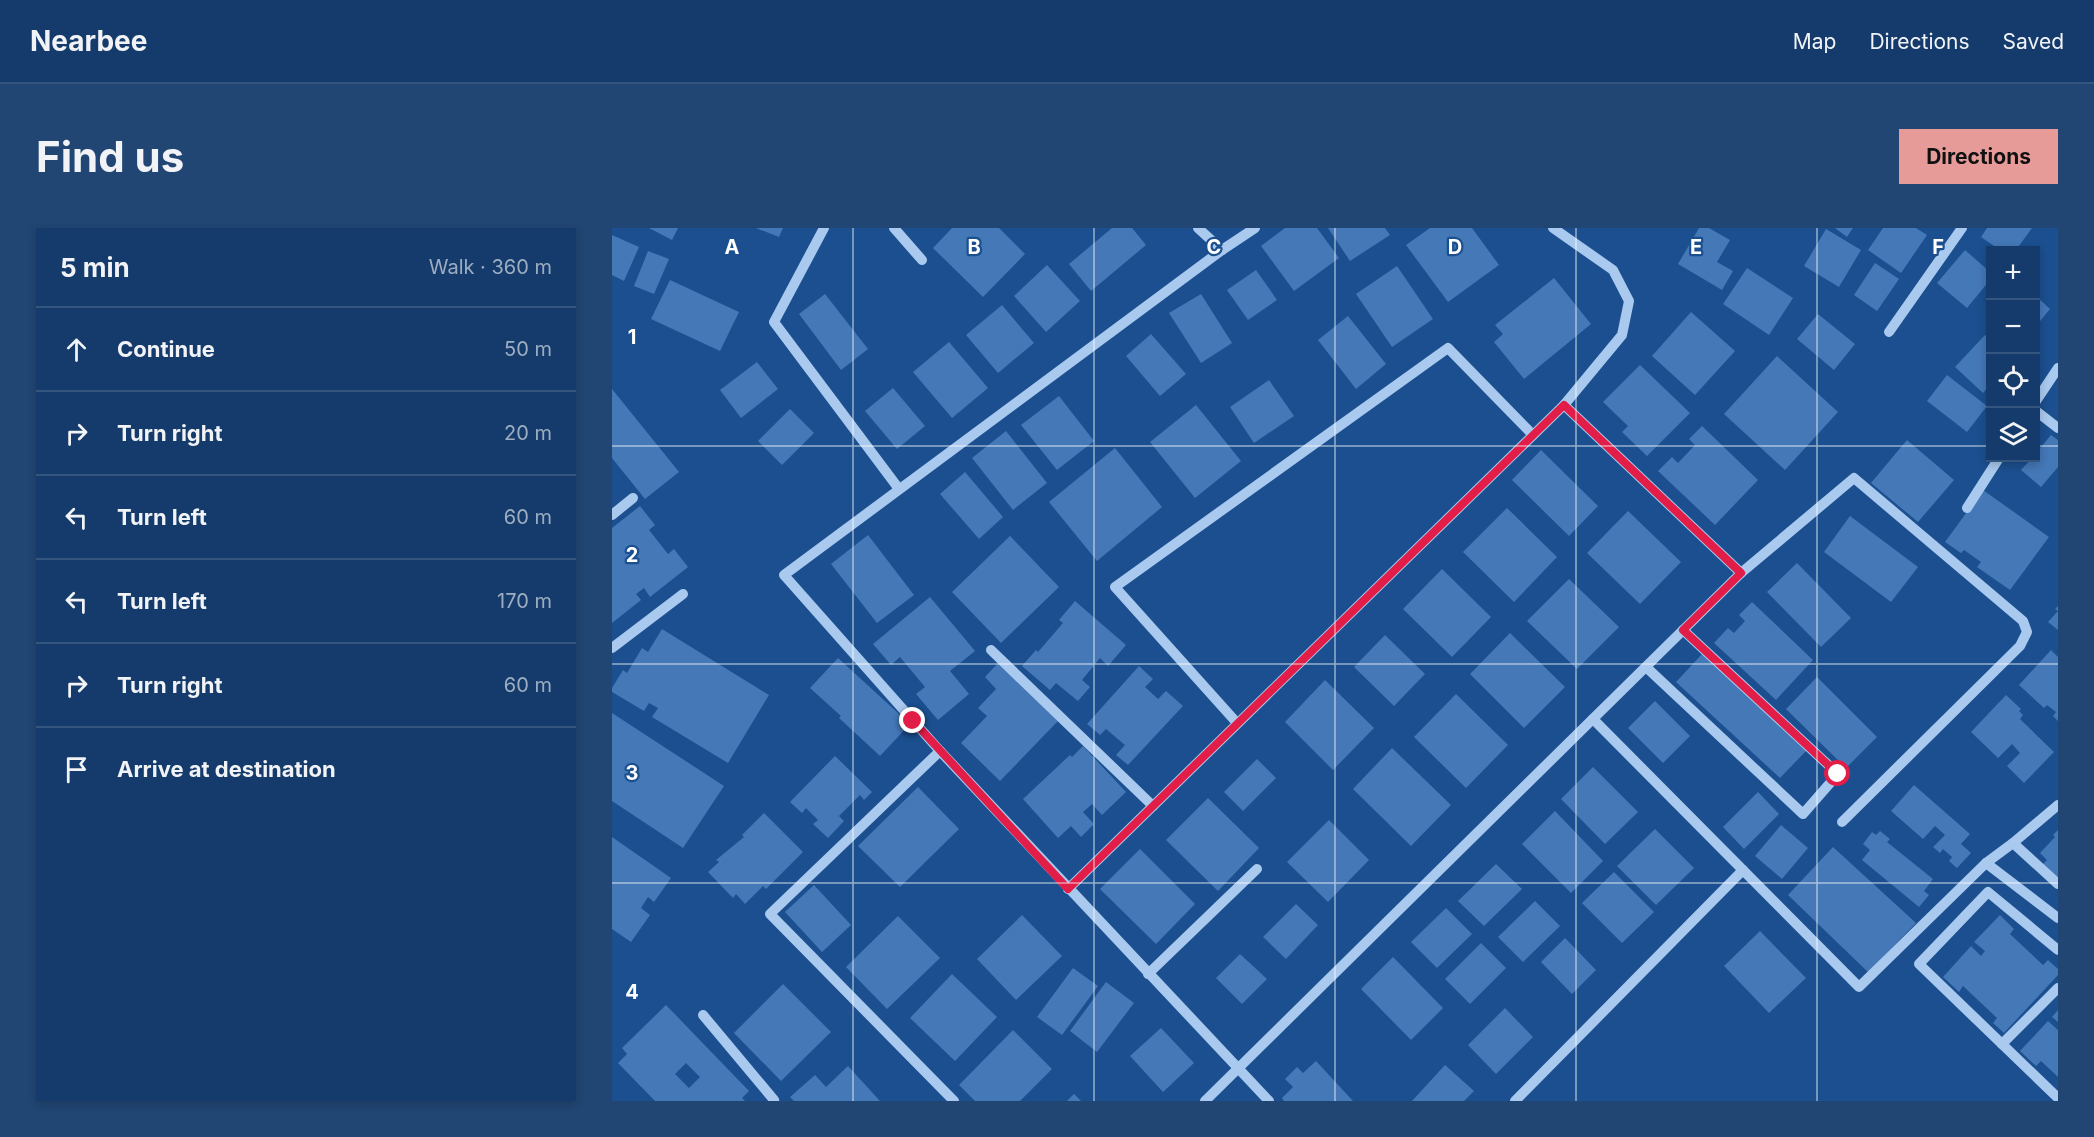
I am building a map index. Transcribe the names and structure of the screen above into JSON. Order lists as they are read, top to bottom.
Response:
{
  "page": {
    "header": "Nearbee",
    "nav": ["Map", "Directions", "Saved"],
    "buttons": "Directions",
    "title": "Find us",
    "heading": ["5 min", "Walk · 360 m"],
    "map_buttons": ["+", "−"],
    "list": [
      ["Continue", "50 m"],
      ["Turn right", "20 m"],
      ["Turn left", "60 m"],
      ["Turn left", "170 m"],
      ["Turn right", "60 m"],
      "Arrive at destination"
    ]
  },
  "grid": {
    "columns": [
      "A",
      "B",
      "C",
      "D",
      "E",
      "F"
    ],
    "rows": [
      "1",
      "2",
      "3",
      "4"
    ]
  }
}
